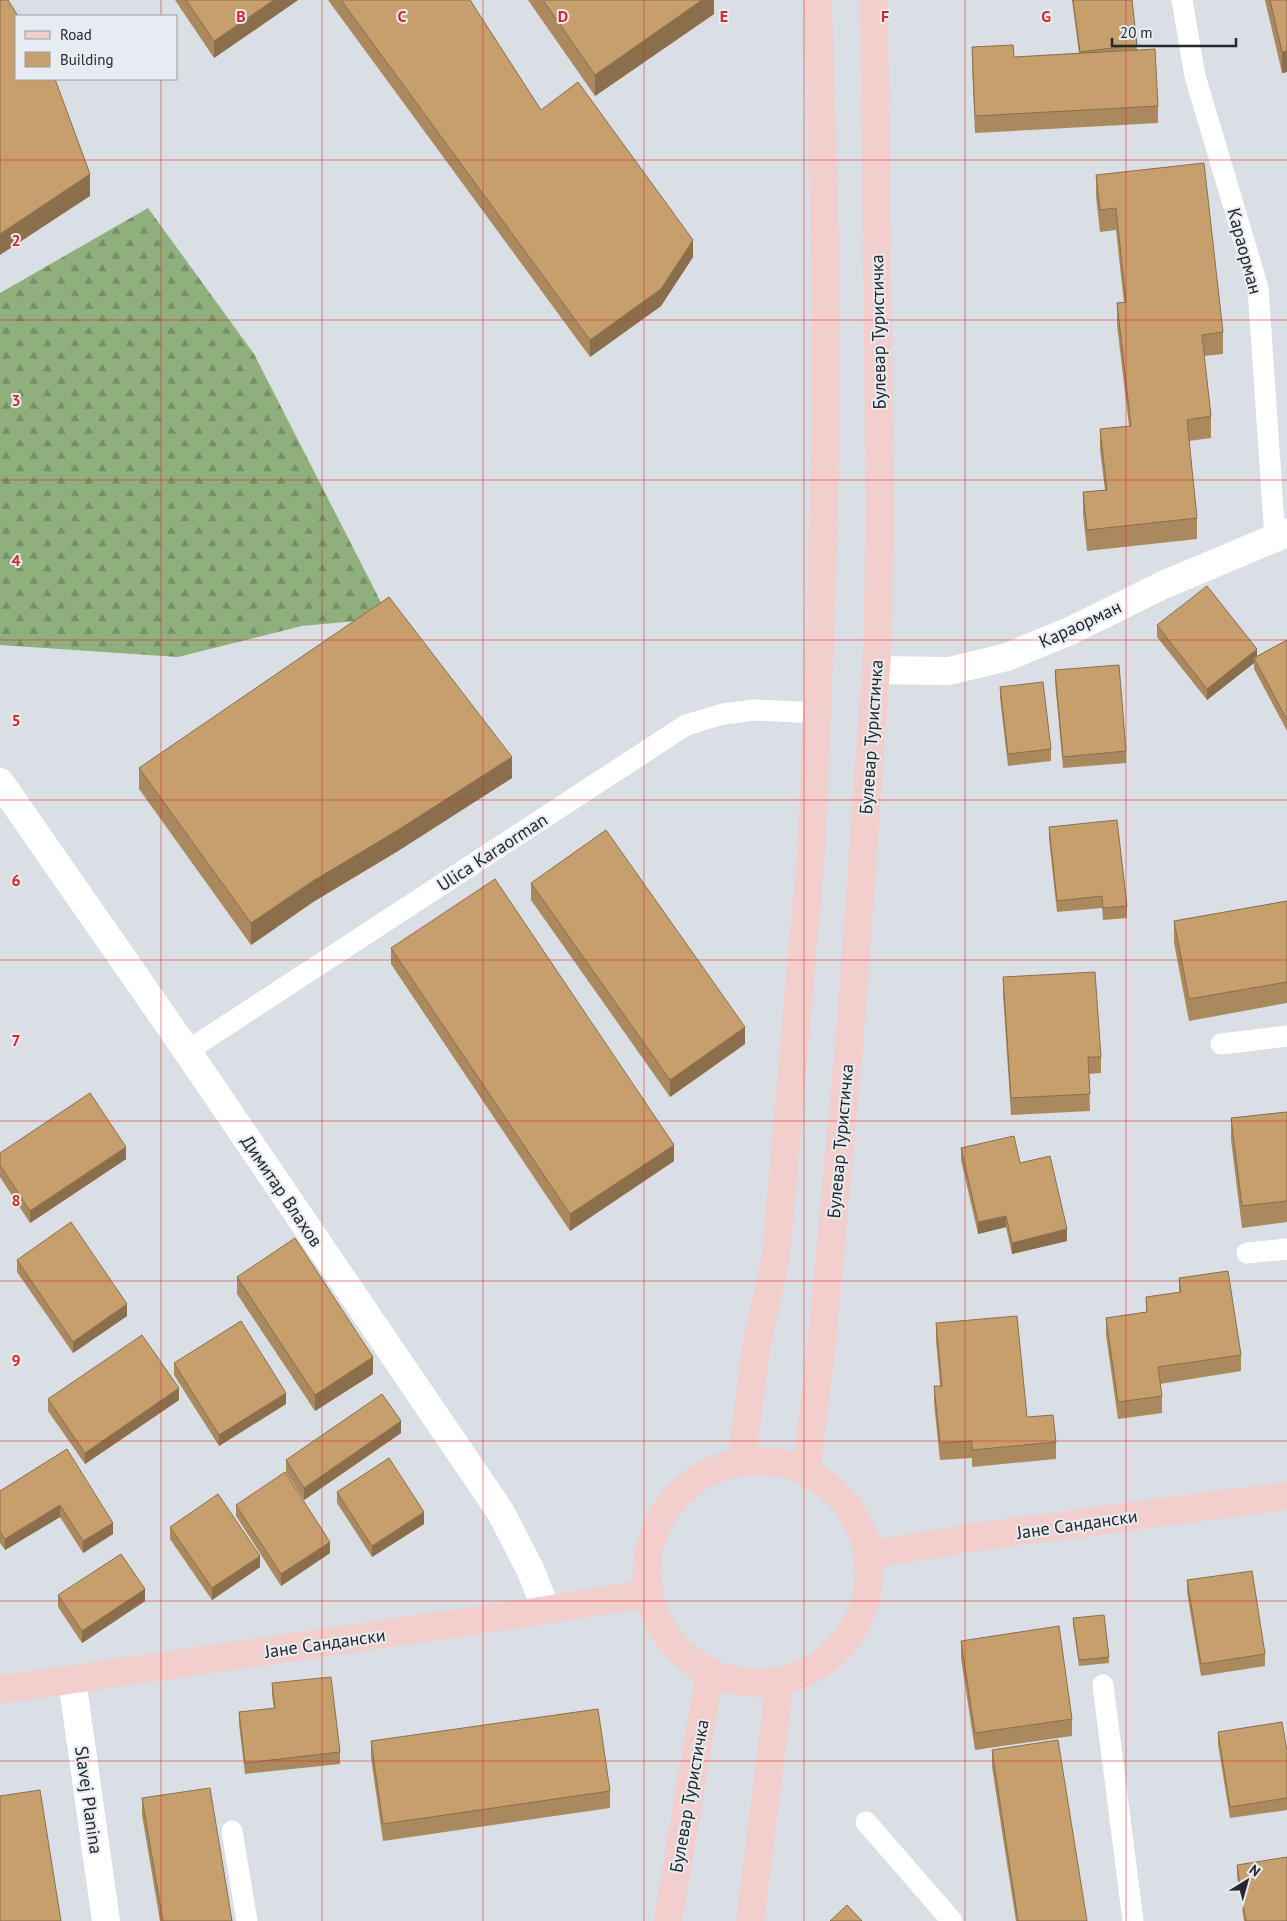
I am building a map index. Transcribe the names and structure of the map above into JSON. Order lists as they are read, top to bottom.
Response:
{
  "streets": {
    "main road": ["Булевар Туристичка", "Јане Сандански"],
    "street": ["Караорман", "Димитар Влахов", "Slavej Planina"],
    "lane": ["Ulica Karaorman"]
  },
  "crossings": [
    ["Караорман", "Булевар Туристичка"],
    ["Ulica Karaorman", "Димитар Влахов"],
    ["Димитар Влахов", "Јане Сандански"],
    ["Јане Сандански", "Slavej Planina"]
  ],
  "legend": ["Road", "Building"],
  "scale_bar": "20 m",
  "north": "top right",
  "grid": {
    "columns": [
      "B",
      "C",
      "D",
      "E",
      "F",
      "G"
    ],
    "rows": [
      "2",
      "3",
      "4",
      "5",
      "6",
      "7",
      "8",
      "9"
    ]
  }
}
